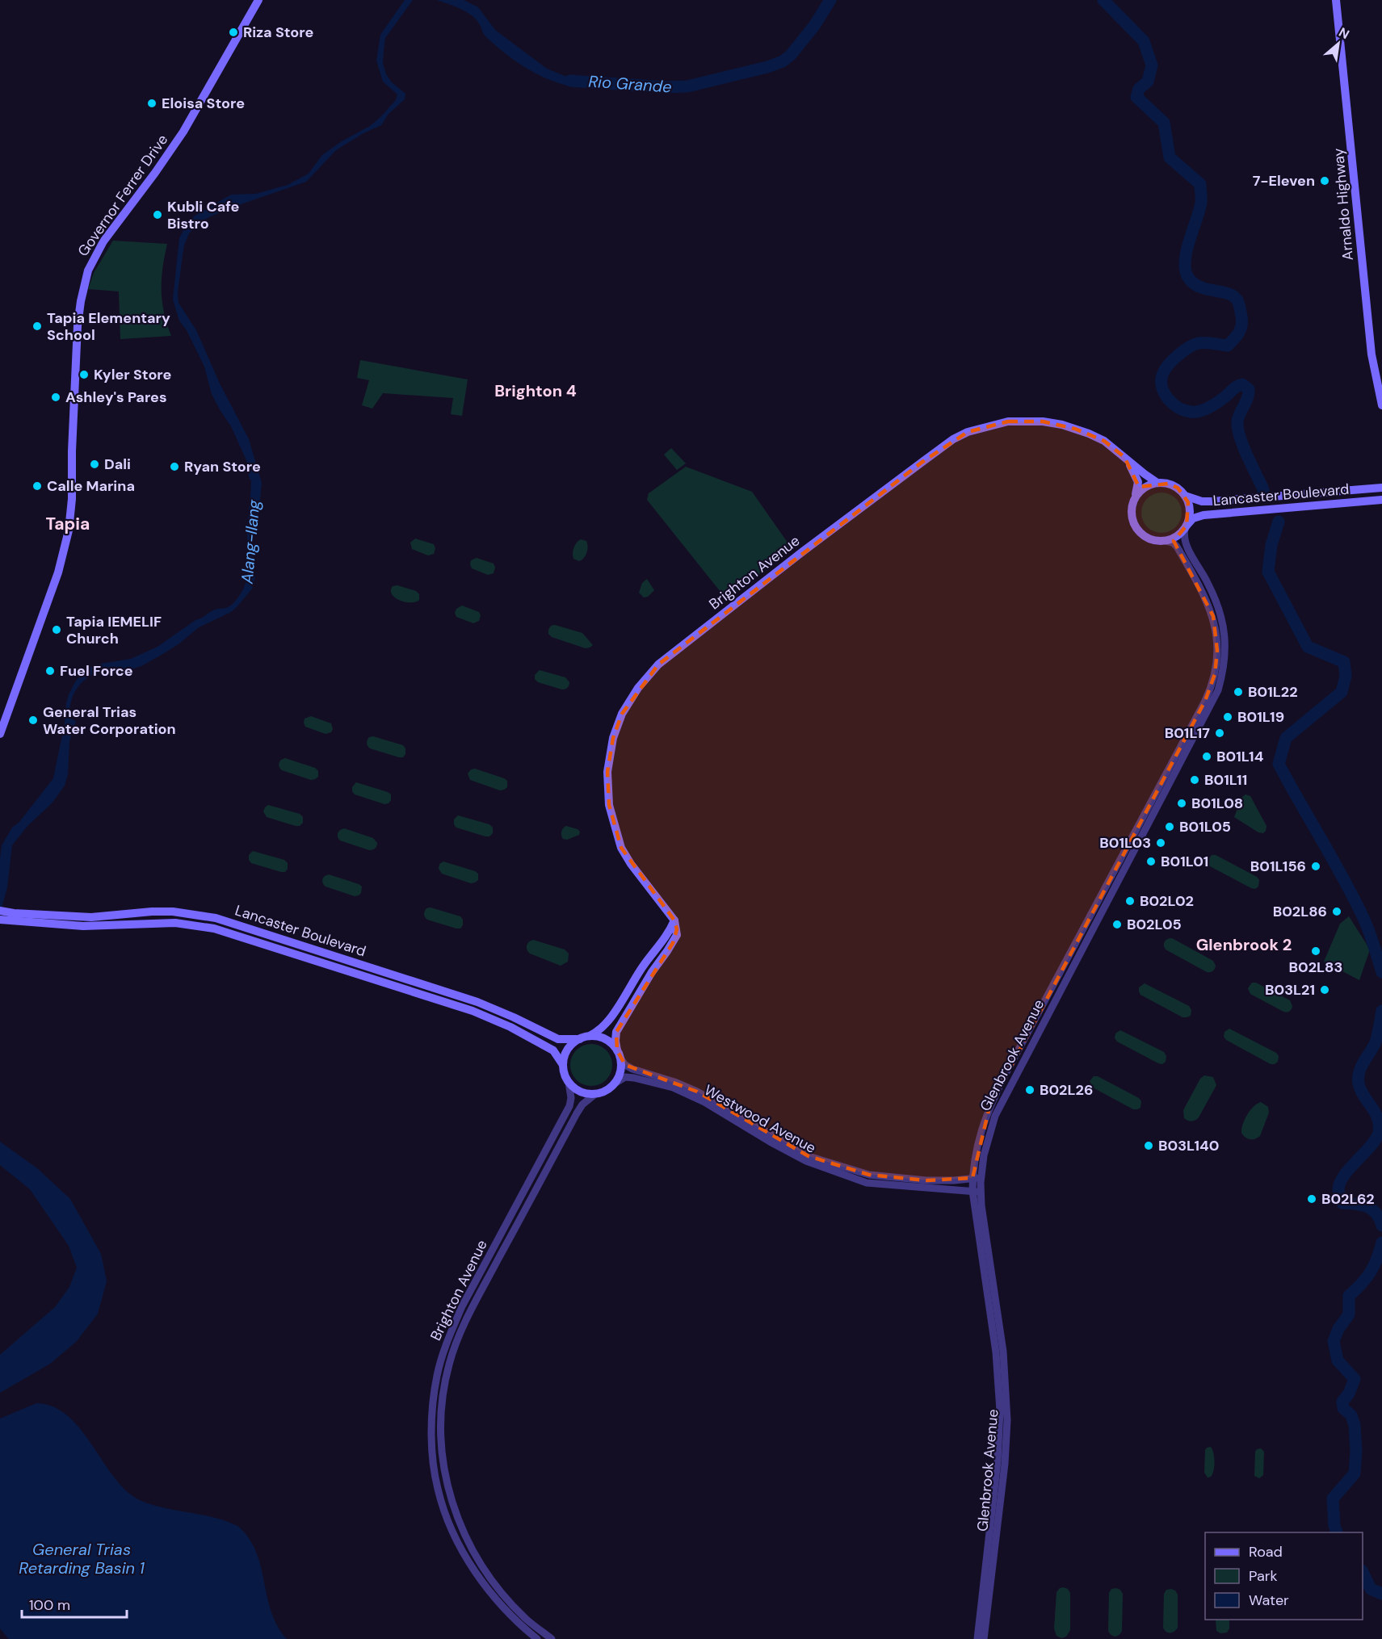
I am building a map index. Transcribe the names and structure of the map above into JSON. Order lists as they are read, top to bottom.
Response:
{
  "streets": {
    "main road": [
      "Governor Ferrer Drive",
      "Arnaldo Highway",
      "Lancaster Boulevard",
      "Brighton Avenue"
    ],
    "street": ["Glenbrook Avenue", "Westwood Avenue"]
  },
  "crossings": [
    ["Lancaster Boulevard", "Brighton Avenue"],
    ["Lancaster Boulevard", "Glenbrook Avenue"],
    ["Lancaster Boulevard", "Westwood Avenue"],
    ["Brighton Avenue", "Glenbrook Avenue"],
    ["Brighton Avenue", "Westwood Avenue"],
    ["Glenbrook Avenue", "Westwood Avenue"]
  ],
  "districts": ["Brighton 4", "Tapia", "Glenbrook 2"],
  "water": ["Rio Grande", "Alang-Ilang", "General Trias Retarding Basin 1"],
  "places": [
    "Riza Store",
    "Eloisa Store",
    "7-Eleven",
    "Kubli Cafe Bistro",
    "Tapia Elementary School",
    "Kyler Store",
    "Ashley's Pares",
    "Dali",
    "Ryan Store",
    "Calle Marina",
    "Tapia IEMELIF Church",
    "Fuel Force",
    "B01L22",
    "B01L19",
    "General Trias Water Corporation",
    "B01L17",
    "B01L14",
    "B01L11",
    "B01L08",
    "B01L05",
    "B01L03",
    "B01L01",
    "B01L156",
    "B02L02",
    "B02L86",
    "B02L05",
    "B02L83",
    "B03L21",
    "B02L26",
    "B03L140",
    "B02L62"
  ],
  "legend": ["Road", "Park", "Water"],
  "scale_bar": "100 m",
  "north": "top right"
}
